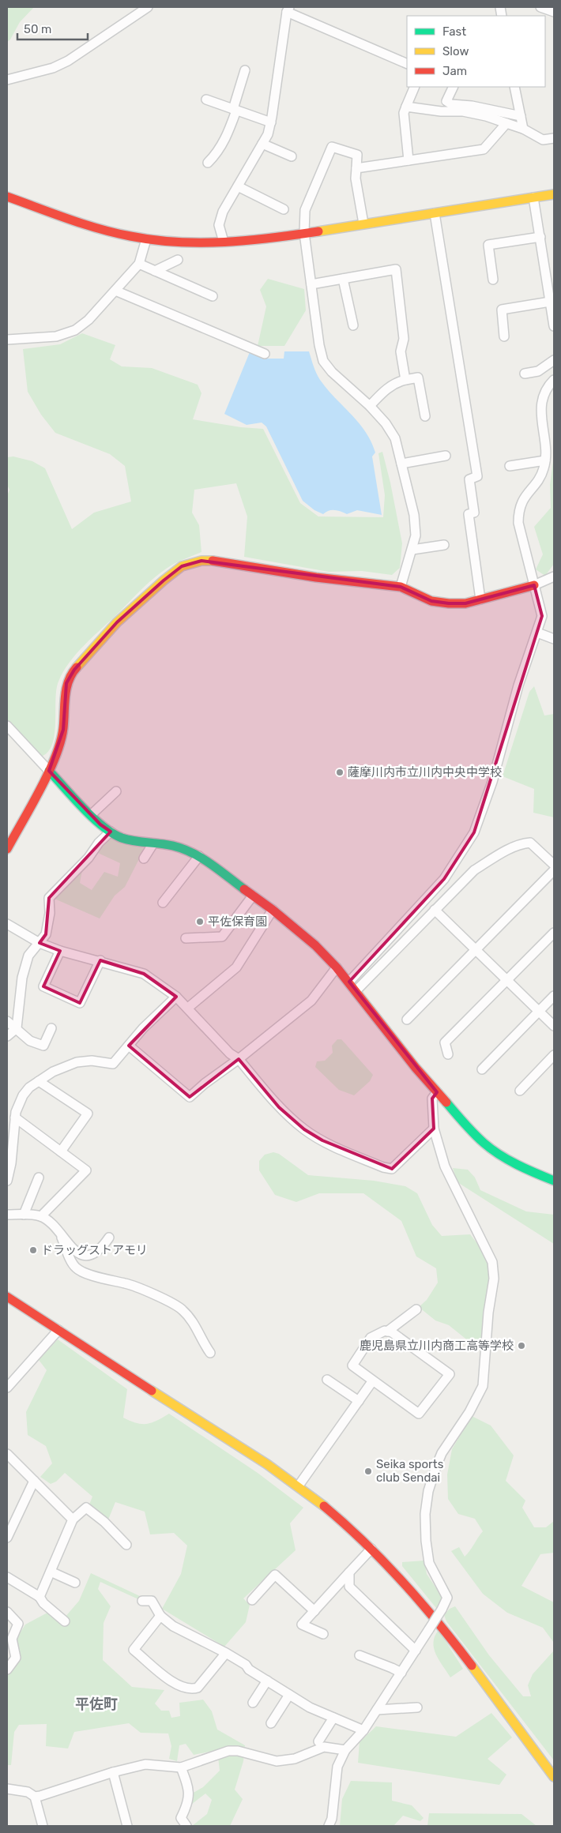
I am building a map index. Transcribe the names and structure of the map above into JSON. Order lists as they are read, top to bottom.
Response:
{
  "districts": ["平佐町"],
  "places": [
    "薩摩川内市立川内中央中学校",
    "平佐保育園",
    "ドラッグストアモリ",
    "鹿児島県立川内商工高等学校",
    "Seika sports club Sendai"
  ],
  "legend": ["Fast", "Slow", "Jam"],
  "scale_bar": "50 m"
}
